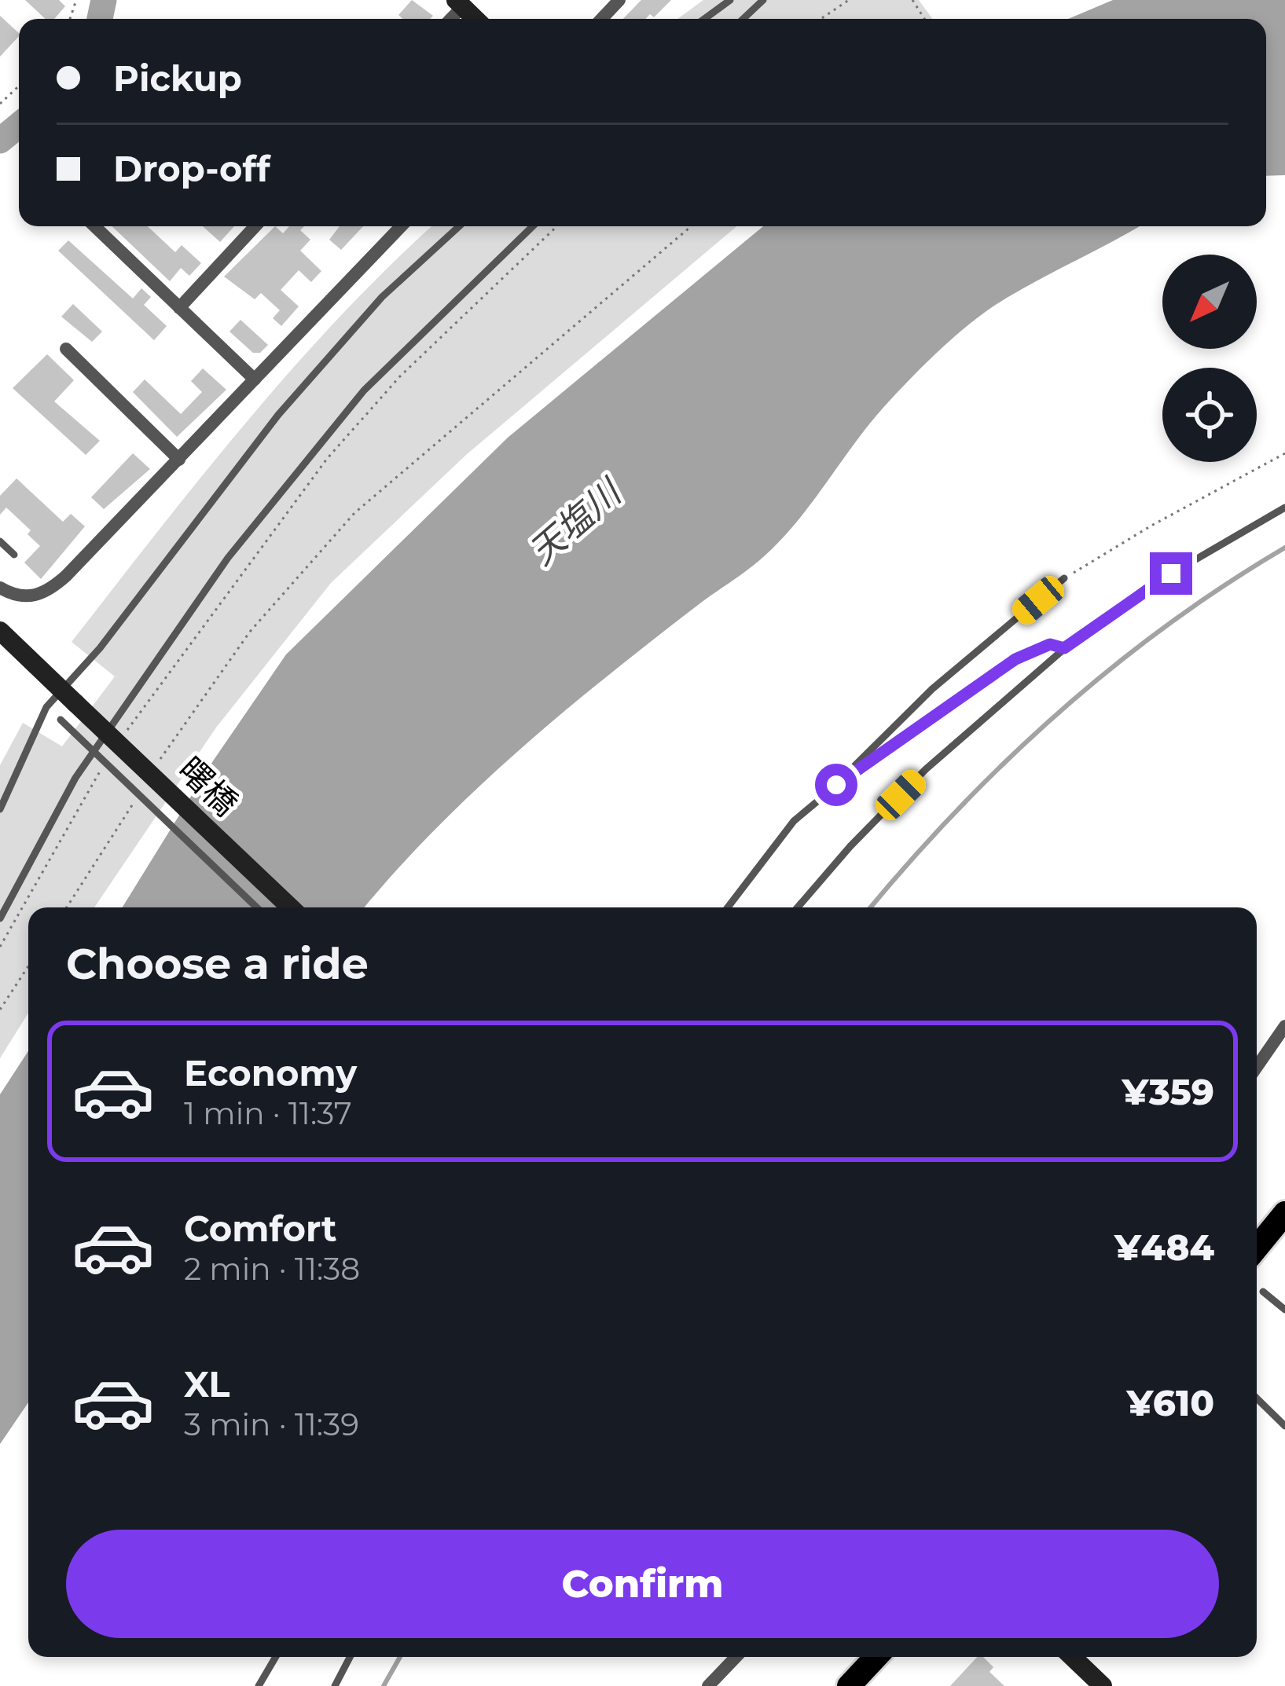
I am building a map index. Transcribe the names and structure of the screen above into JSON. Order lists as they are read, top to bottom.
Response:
{
  "streets": {
    "main road": ["曙橋"]
  },
  "water": ["天塩川"],
  "north": "bottom left",
  "page": {
    "banner": ["Pickup", "Drop-off"],
    "heading": "Choose a ride",
    "list": [
      {
        "name": "Economy",
        "note": "1 min · 11:37",
        "value": "¥359"
      },
      {
        "name": "Comfort",
        "note": "2 min · 11:38",
        "value": "¥484"
      },
      {
        "name": "XL",
        "note": "3 min · 11:39",
        "value": "¥610"
      }
    ],
    "buttons": "Confirm"
  }
}
